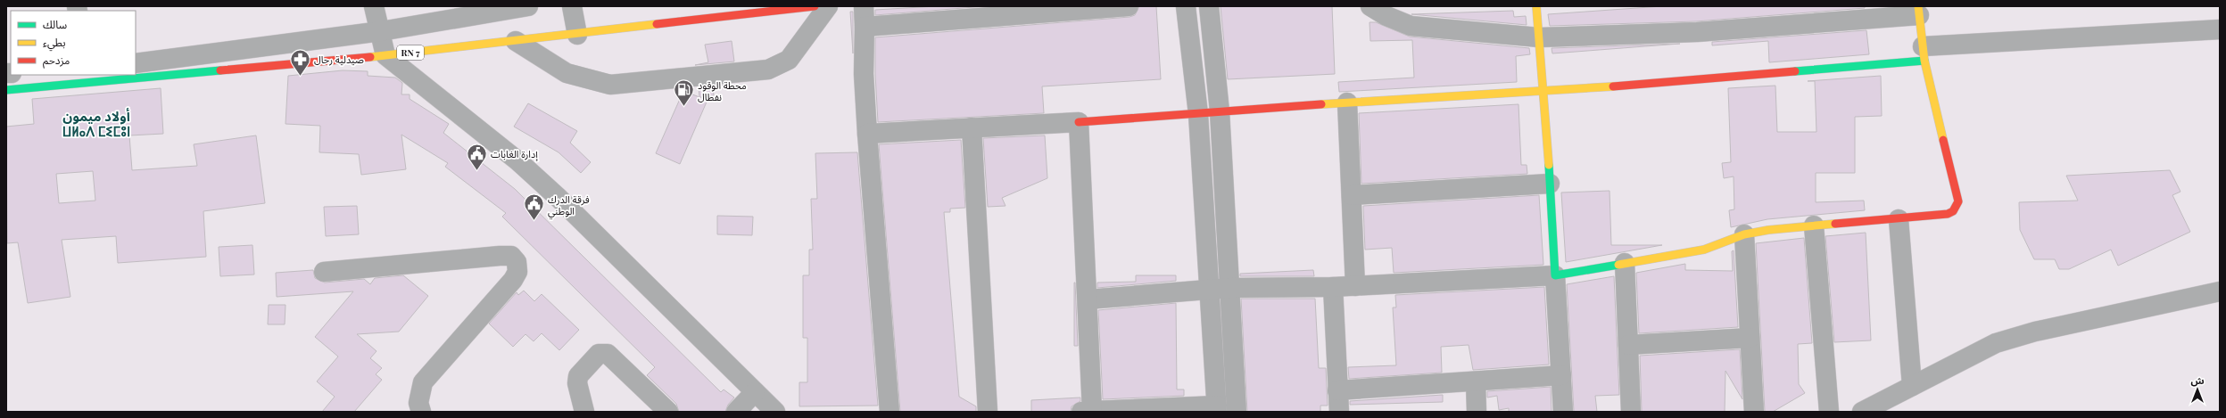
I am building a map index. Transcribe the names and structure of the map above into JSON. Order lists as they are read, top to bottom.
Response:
{
  "streets": {
    "street": ["RN 7"]
  },
  "districts": ["أولاد ميمون ⵡⵍⴰⴷ ⵎⵉⵎⵓⵏ"],
  "places": {
    "pharmacy": ["صيدلية رحال"],
    "fuel station": ["محطة الوقود نفطال"],
    "public building": ["إدارة الغابات", "فرقة الدرك الوطني"]
  },
  "legend": ["سالك", "بطيء", "مزدحم"],
  "north": "top"
}
